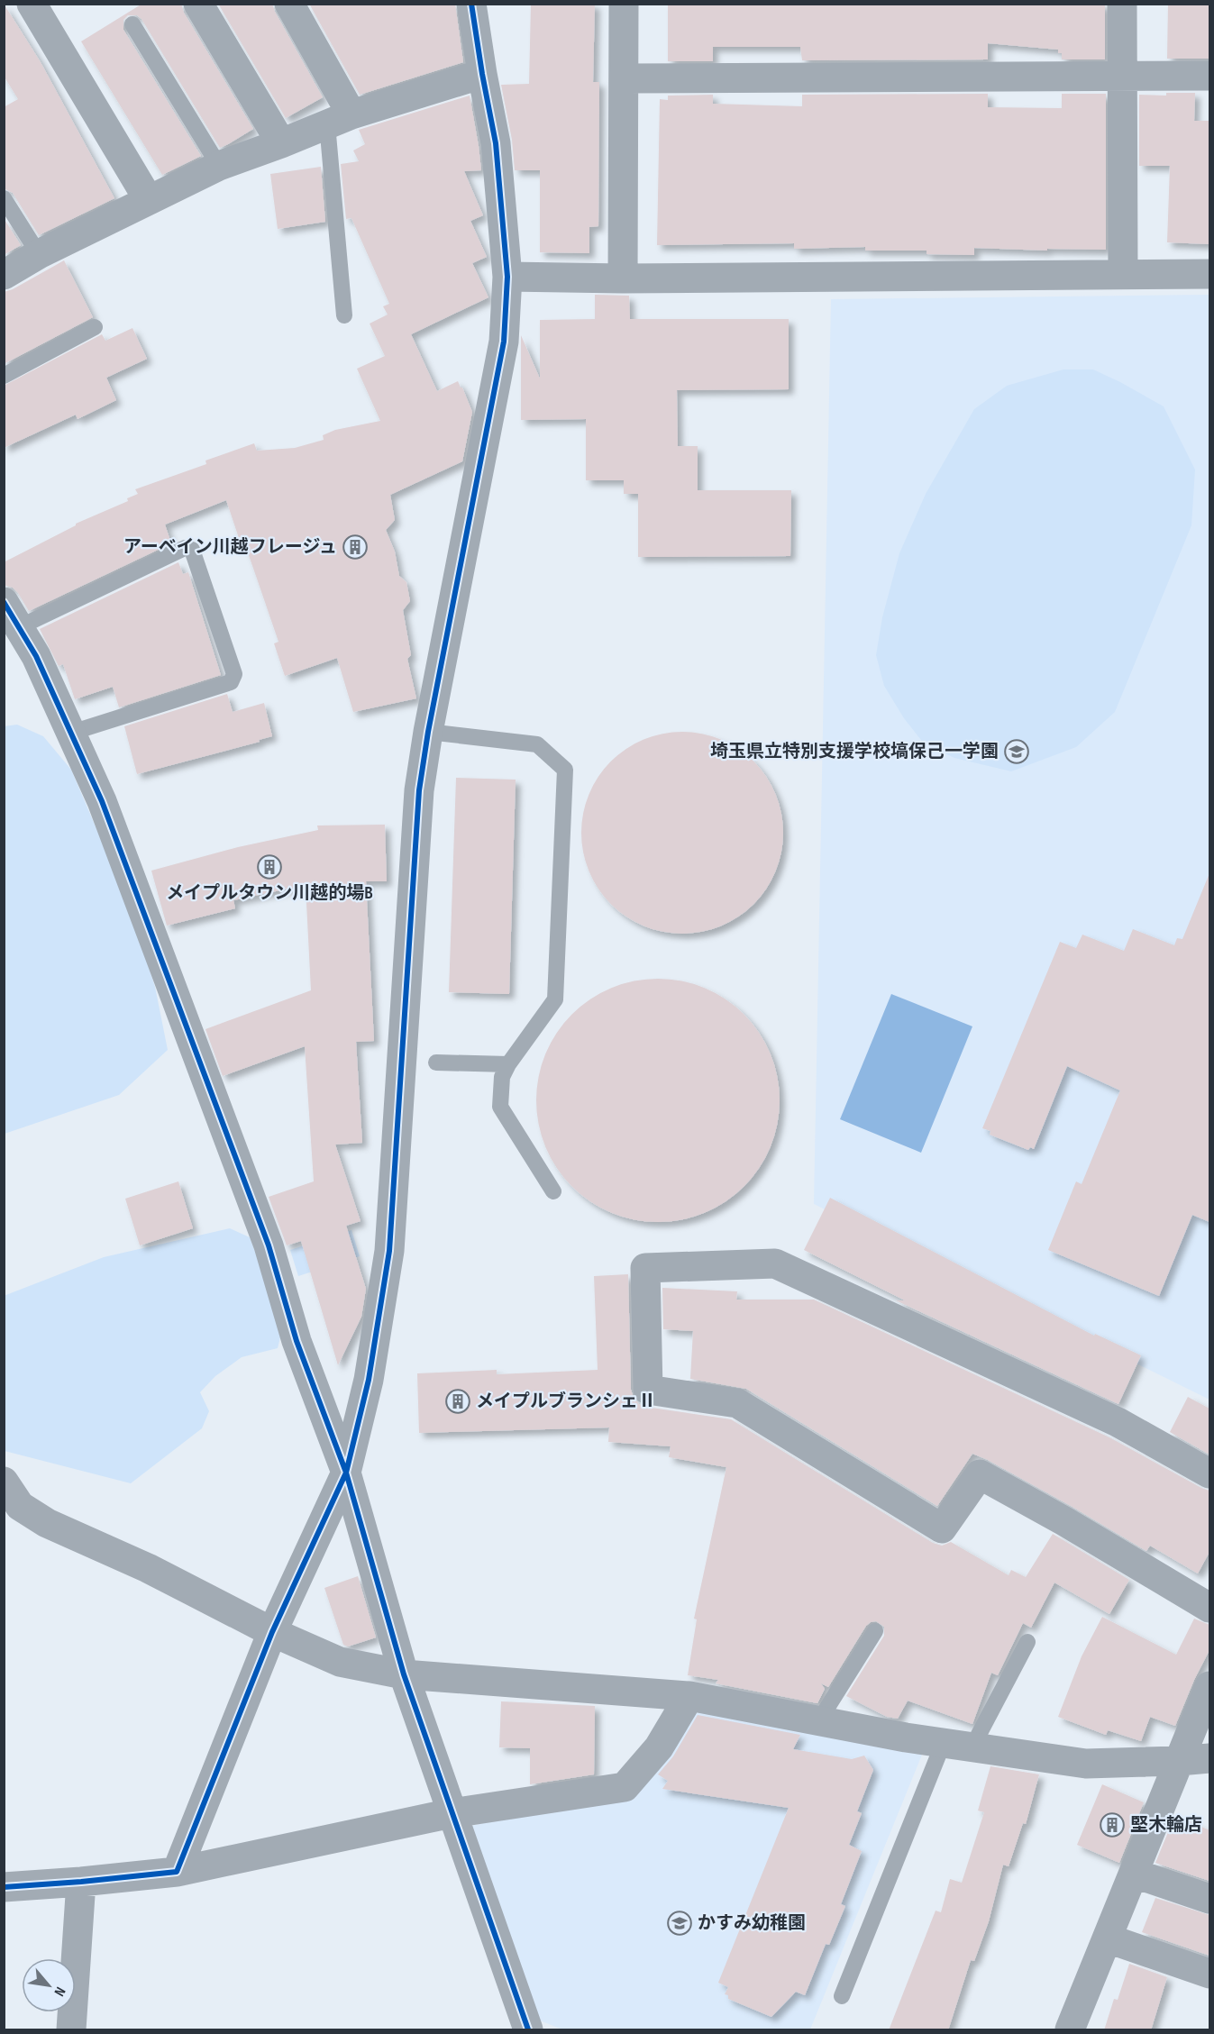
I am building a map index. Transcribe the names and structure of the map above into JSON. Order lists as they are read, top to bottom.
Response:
{
  "places": {
    "building": [
      "アーベイン川越フレージュ",
      "メイプルタウン川越的場B",
      "メイプルブランシェⅡ",
      "堅木輪店"
    ],
    "school or university": ["埼玉県立特別支援学校塙保己一学園", "かすみ幼稚園"]
  },
  "north": "bottom right"
}
